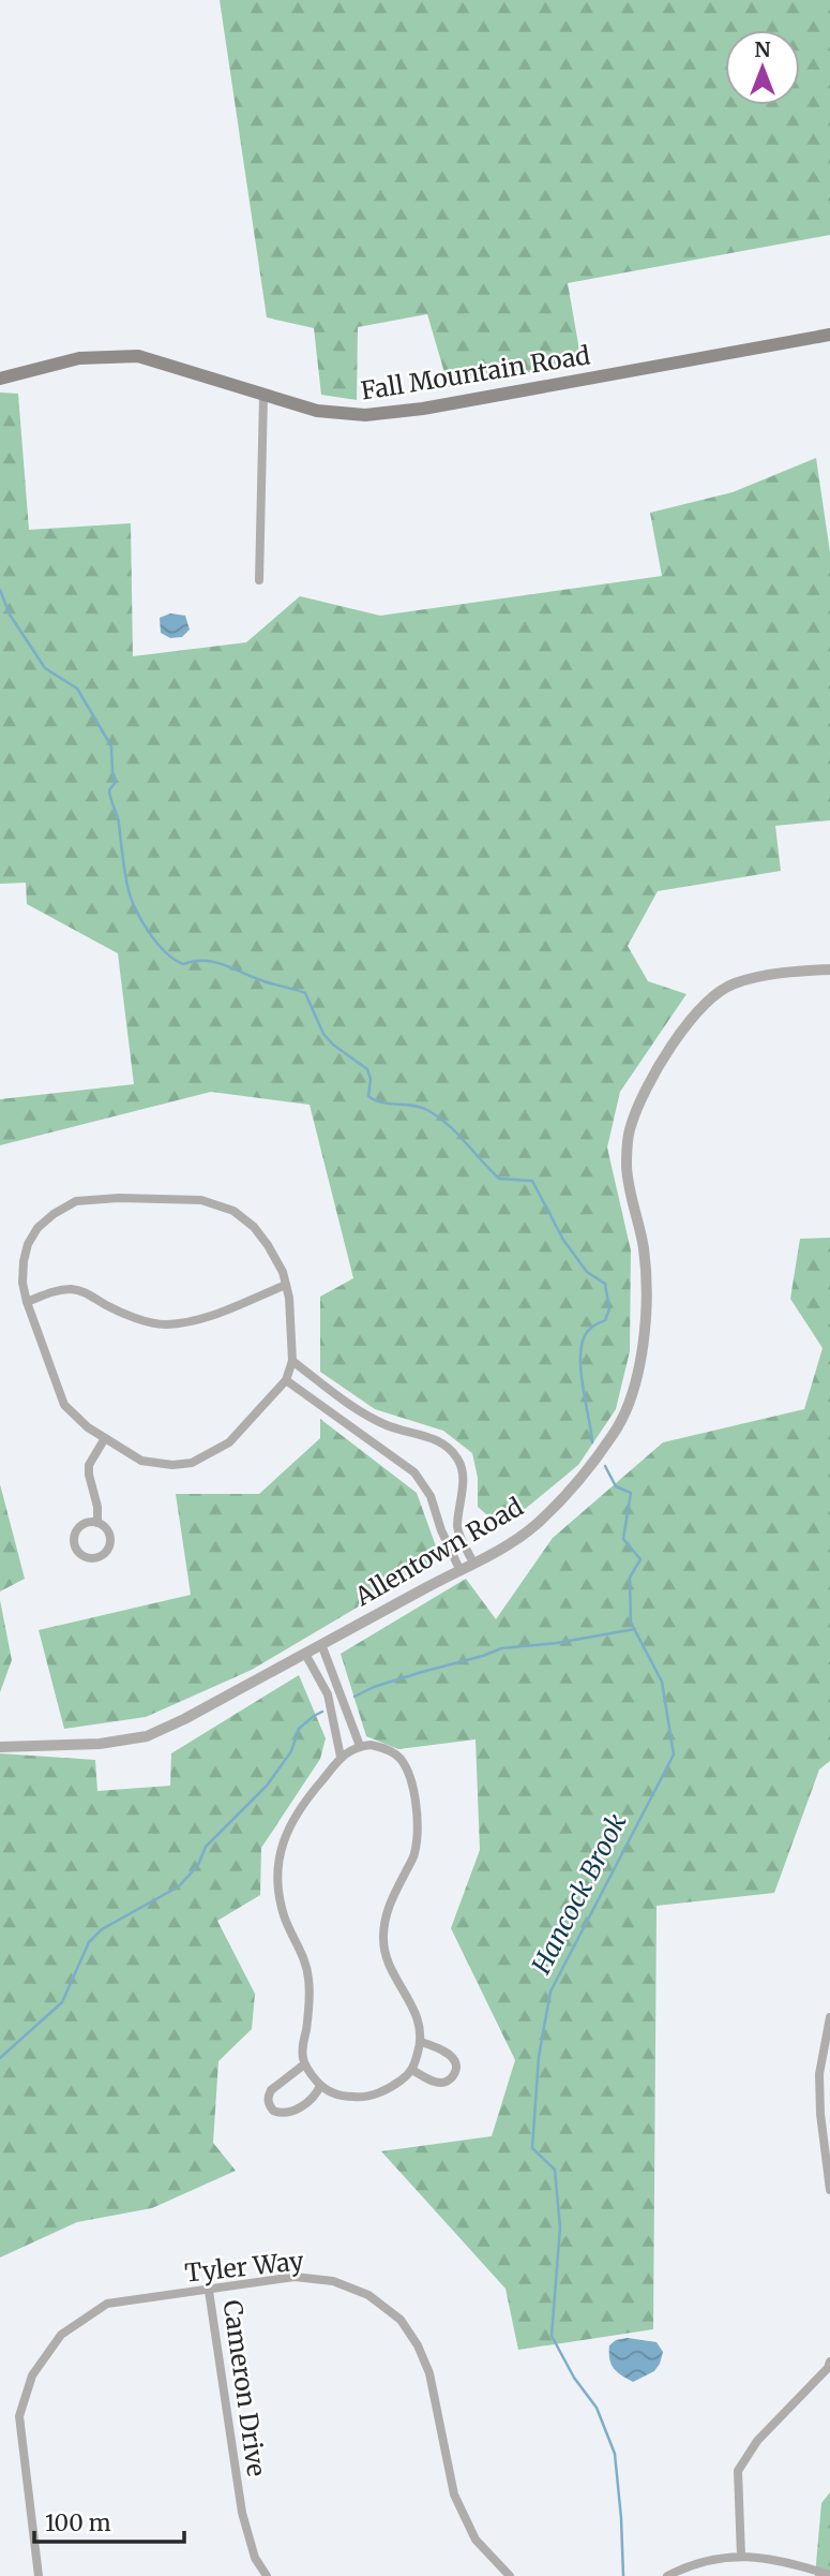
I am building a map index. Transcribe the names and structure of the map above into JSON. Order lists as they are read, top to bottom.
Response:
{
  "streets": {
    "main road": ["Fall Mountain Road"],
    "street": ["Allentown Road", "Tyler Way", "Cameron Drive"]
  },
  "crossings": [
    ["Tyler Way", "Cameron Drive"]
  ],
  "water": ["Hancock Brook"],
  "scale_bar": "100 m",
  "north": "top"
}
